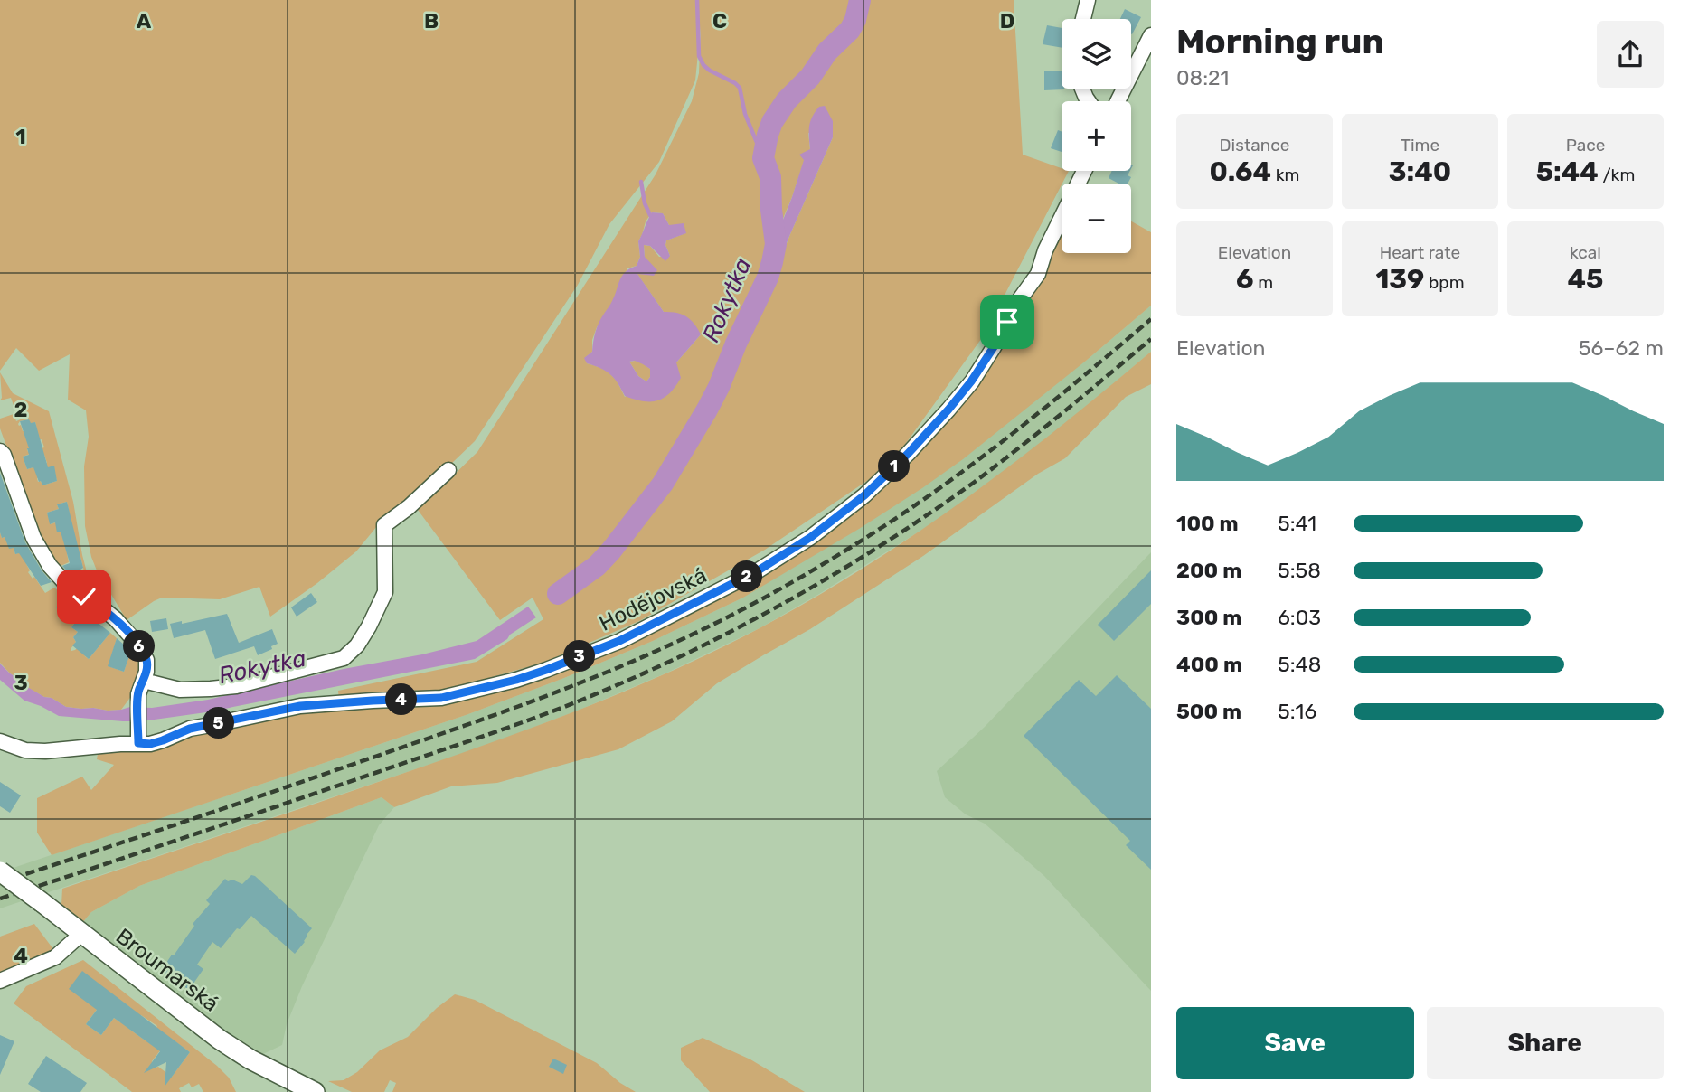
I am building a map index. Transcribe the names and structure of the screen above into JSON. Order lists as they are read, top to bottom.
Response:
{
  "streets": {
    "street": ["Hodějovská", "Broumarská"]
  },
  "water": ["Rokytka"],
  "page": {
    "heading": ["Morning run", "08:21"],
    "map_buttons": ["+", "−"],
    "stats": [
      ["Distance", "0.64 km"],
      ["Time", "3:40"],
      ["Pace", "5:44 /km"],
      ["Elevation", "6 m"],
      ["Heart rate", "139 bpm"],
      ["kcal", "45"]
    ],
    "chart": ["Elevation", "56–62 m"],
    "pins": [
      "1",
      "2",
      "6",
      "3",
      "4",
      "5"
    ],
    "list": [
      {
        "name": "100 m",
        "note": "5:41"
      },
      {
        "name": "200 m",
        "note": "5:58"
      },
      {
        "name": "300 m",
        "note": "6:03"
      },
      {
        "name": "400 m",
        "note": "5:48"
      },
      {
        "name": "500 m",
        "note": "5:16"
      }
    ],
    "buttons": ["Save", "Share"]
  },
  "grid": {
    "columns": [
      "A",
      "B",
      "C",
      "D"
    ],
    "rows": [
      "1",
      "2",
      "3",
      "4"
    ]
  }
}
